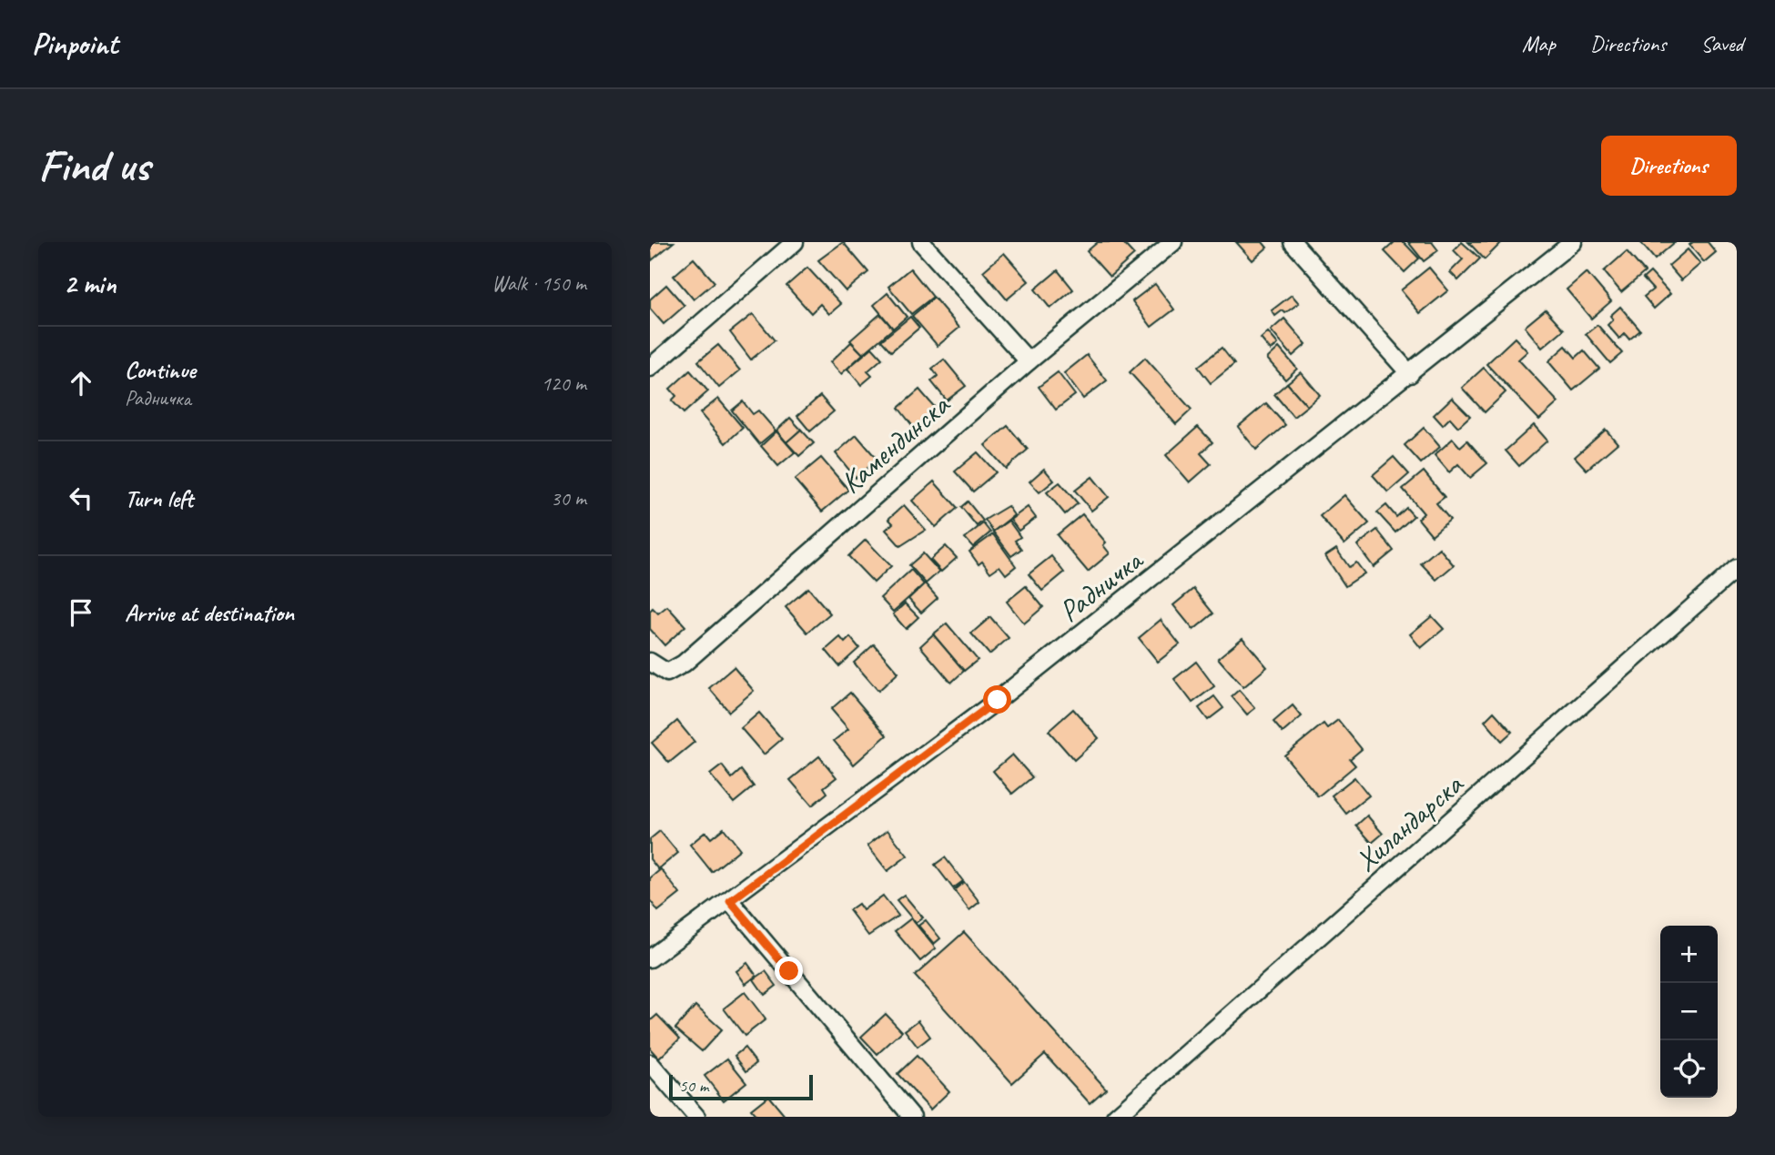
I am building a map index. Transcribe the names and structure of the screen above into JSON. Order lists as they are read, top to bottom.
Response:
{
  "streets": {
    "street": ["Камендинска", "Радничка", "Хиландарска"]
  },
  "scale_bar": "50 m",
  "page": {
    "header": "Pinpoint",
    "nav": ["Map", "Directions", "Saved"],
    "buttons": "Directions",
    "title": "Find us",
    "heading": ["2 min", "Walk · 150 m"],
    "list": [
      ["Continue", "Радничка", "120 m"],
      ["Turn left", "30 m"],
      "Arrive at destination"
    ],
    "map_buttons": ["+", "−"],
    "scale": "50 m"
  }
}
